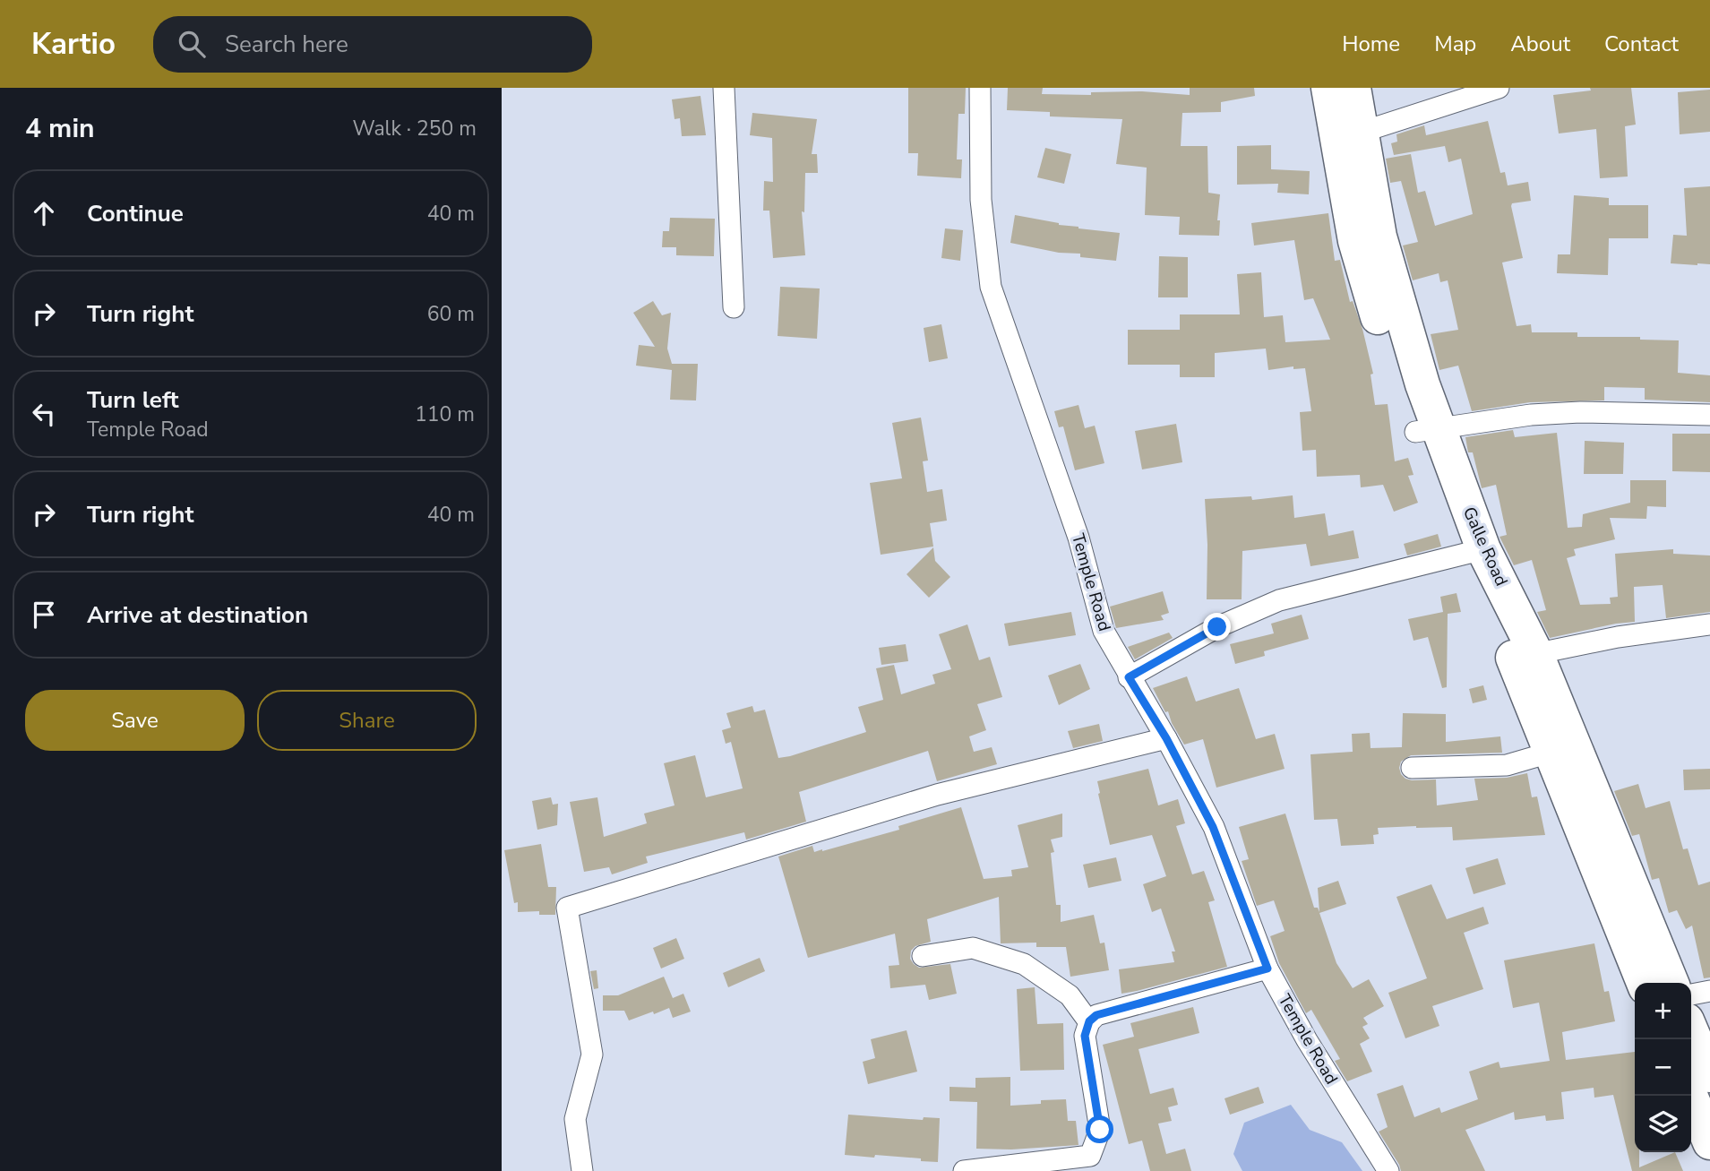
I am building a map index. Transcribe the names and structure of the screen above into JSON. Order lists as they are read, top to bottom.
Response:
{
  "streets": {
    "highway": ["Galle Road"],
    "street": ["Temple Road"]
  },
  "page": {
    "header": "Kartio",
    "search": "Search here",
    "nav": [
      "Home",
      "Map",
      "About",
      "Contact"
    ],
    "heading": ["4 min", "Walk · 250 m"],
    "list": [
      ["Continue", "40 m"],
      ["Turn right", "60 m"],
      ["Turn left", "Temple Road", "110 m"],
      ["Turn right", "40 m"],
      "Arrive at destination"
    ],
    "buttons": ["Save", "Share"],
    "map_buttons": ["+", "−"]
  }
}
